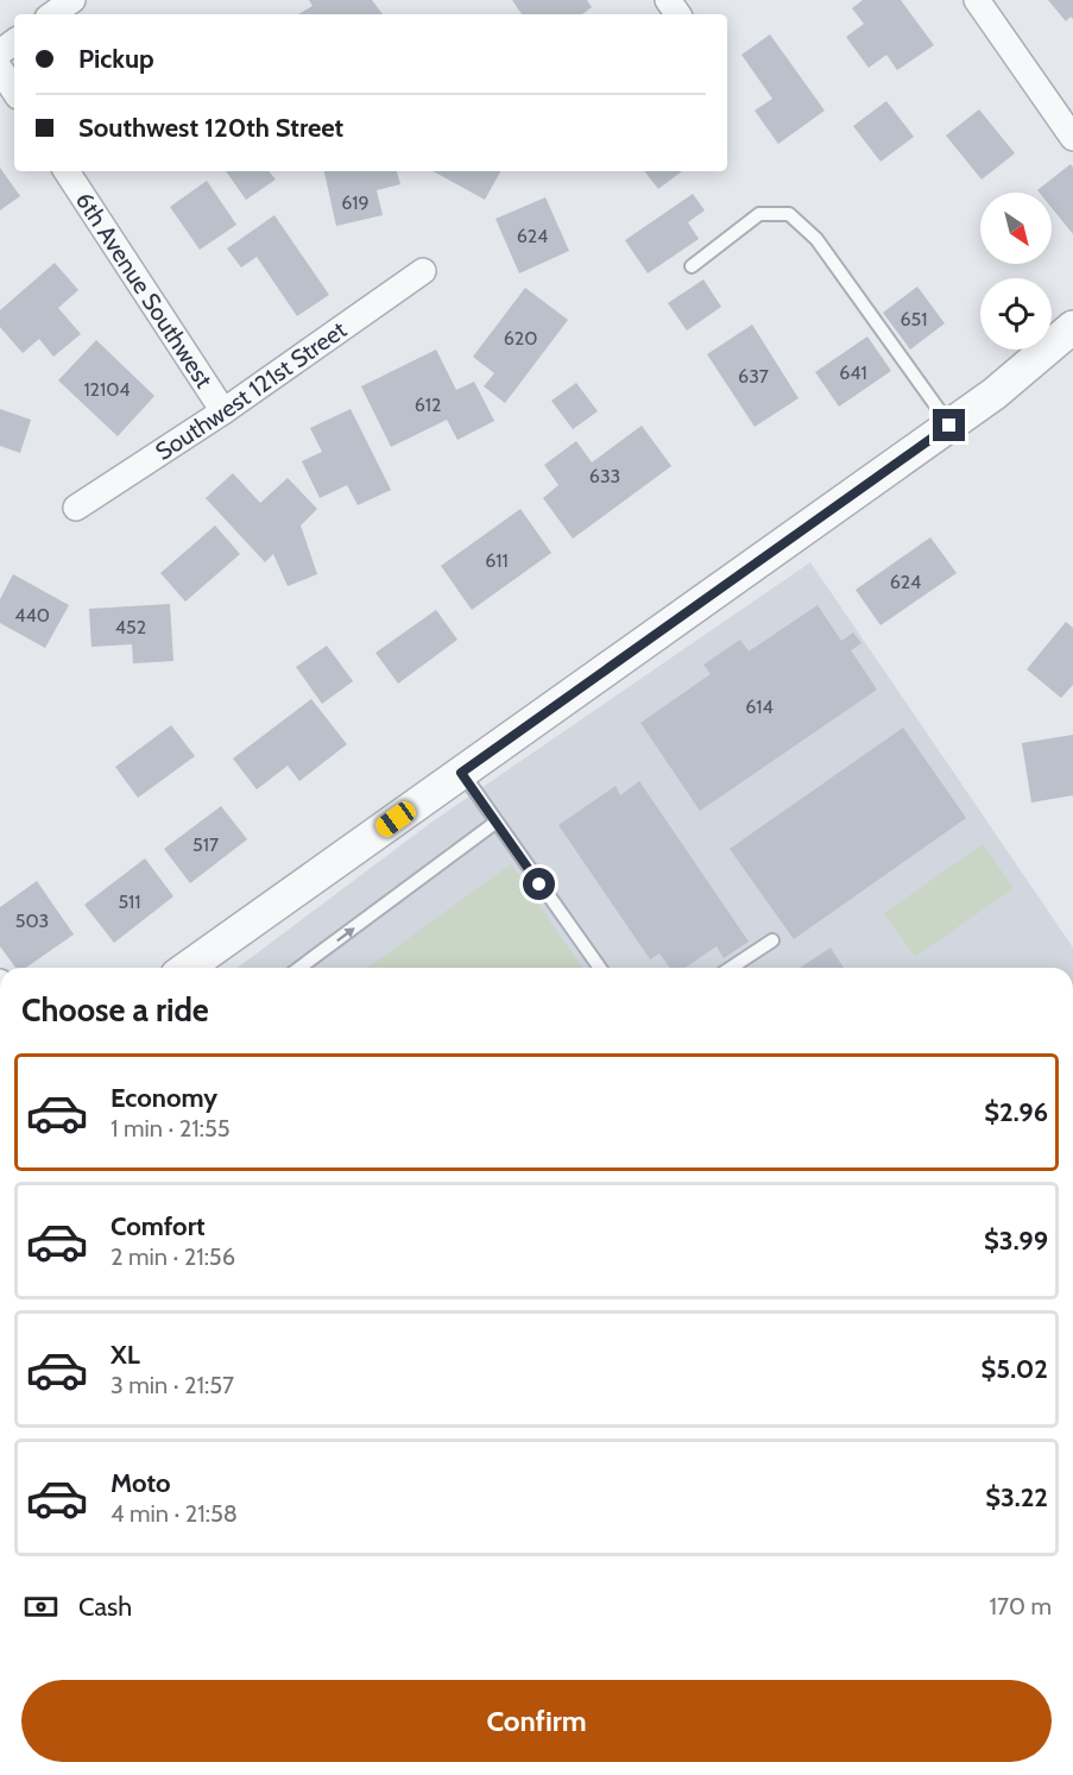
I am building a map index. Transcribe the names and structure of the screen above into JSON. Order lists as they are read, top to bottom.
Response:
{
  "streets": {
    "street": ["6th Avenue Southwest", "Southwest 121st Street"]
  },
  "crossings": [
    ["6th Avenue Southwest", "Southwest 121st Street"]
  ],
  "house_numbers": [
    "619",
    "624",
    "651",
    "620",
    "641",
    "637",
    "12104",
    "612",
    "633",
    "611",
    "624",
    "440",
    "452",
    "614",
    "517",
    "511",
    "503"
  ],
  "north": "bottom right",
  "page": {
    "banner": ["Pickup", "Southwest 120th Street"],
    "heading": "Choose a ride",
    "list": [
      {
        "name": "Economy",
        "note": "1 min · 21:55",
        "value": "$2.96"
      },
      {
        "name": "Comfort",
        "note": "2 min · 21:56",
        "value": "$3.99"
      },
      {
        "name": "XL",
        "note": "3 min · 21:57",
        "value": "$5.02"
      },
      {
        "name": "Moto",
        "note": "4 min · 21:58",
        "value": "$3.22"
      }
    ],
    "pay": ["Cash", "170 m"],
    "buttons": "Confirm"
  }
}
